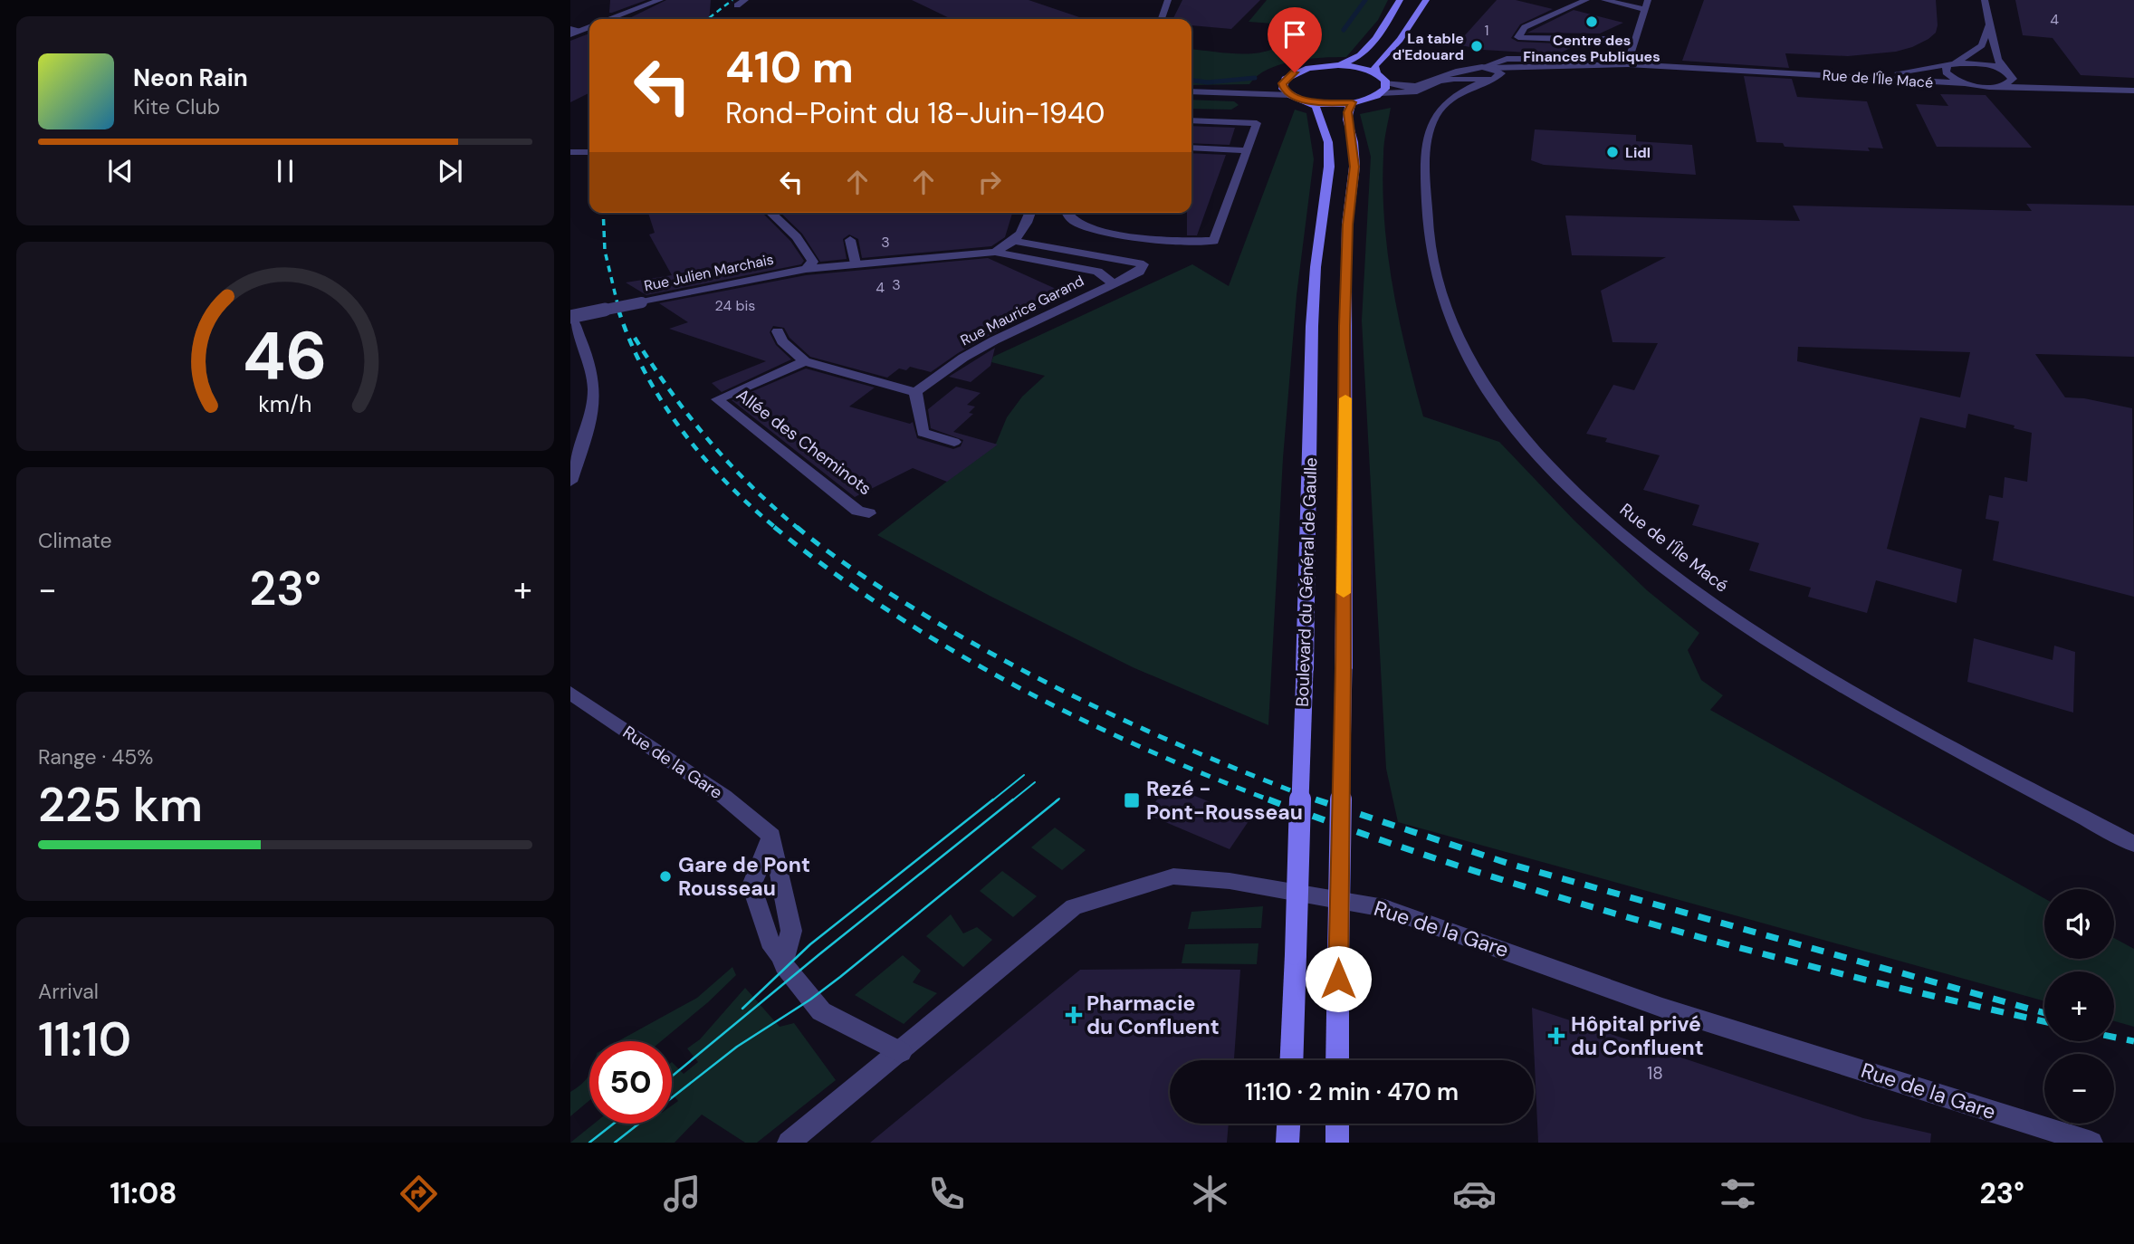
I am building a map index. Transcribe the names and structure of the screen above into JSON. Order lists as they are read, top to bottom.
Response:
{
  "streets": {
    "main road": ["Boulevard du Général de Gaulle"],
    "street": [
      "Rue de l'Île Macé",
      "Rue Julien Marchais",
      "Rue Maurice Garand",
      "Allée des Cheminots",
      "Rue de la Gare"
    ]
  },
  "crossings": [
    ["Rue Julien Marchais", "Rue Maurice Garand"]
  ],
  "places": {
    "other": [
      "Centre des Finances Publiques",
      "La table d'Edouard",
      "Lidl",
      "Gare de Pont Rousseau"
    ],
    "transit": ["Rezé - Pont-Rousseau"],
    "health": ["Pharmacie du Confluent", "Hôpital privé du Confluent"]
  },
  "house_numbers": [
    "4",
    "1",
    "3",
    "3",
    "4",
    "24 bis",
    "18"
  ],
  "page": {
    "turn": ["410 m", "Rond-Point du 18-Juin-1940"],
    "song": ["Neon Rain", "Kite Club"],
    "tile": [
      "Climate",
      ["Range · 45%", "225 km"],
      ["Arrival", "11:10"]
    ],
    "heat": ["−", "23°", "+"],
    "map_buttons": ["+", "−"],
    "limit": "50",
    "trip": "11:10 · 2 min · 470 m",
    "tabs": ["11:08", "23°"],
    "gauge": ["46", "km/h"]
  }
}
